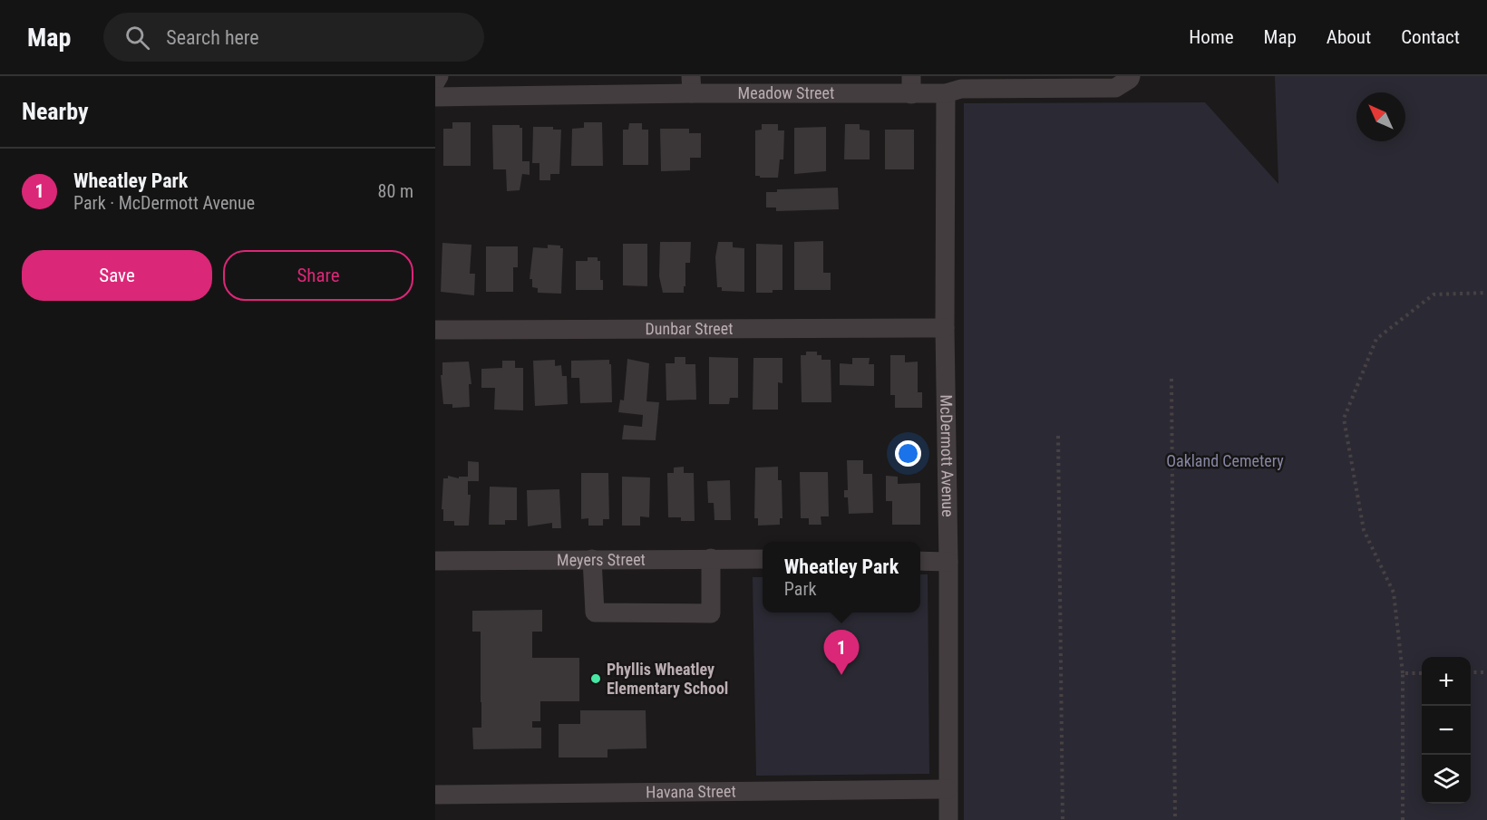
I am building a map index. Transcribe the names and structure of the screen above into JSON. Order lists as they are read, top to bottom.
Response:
{
  "streets": {
    "street": [
      "Meadow Street",
      "Dunbar Street",
      "McDermott Avenue",
      "Meyers Street",
      "Havana Street"
    ]
  },
  "crossings": [
    ["Meadow Street", "McDermott Avenue"],
    ["Dunbar Street", "McDermott Avenue"],
    ["McDermott Avenue", "Havana Street"]
  ],
  "parks": ["Oakland Cemetery"],
  "places": ["Phyllis Wheatley Elementary School"],
  "north": "top left",
  "page": {
    "header": "Map",
    "search": "Search here",
    "nav": [
      "Home",
      "Map",
      "About",
      "Contact"
    ],
    "heading": "Nearby",
    "list": [
      {
        "mark": "1",
        "name": "Wheatley Park",
        "note": "Park · McDermott Avenue",
        "value": "80 m"
      }
    ],
    "buttons": ["Save", "Share"],
    "popup": ["Wheatley Park", "Park"],
    "pins": "1",
    "map_buttons": ["+", "−"]
  }
}
